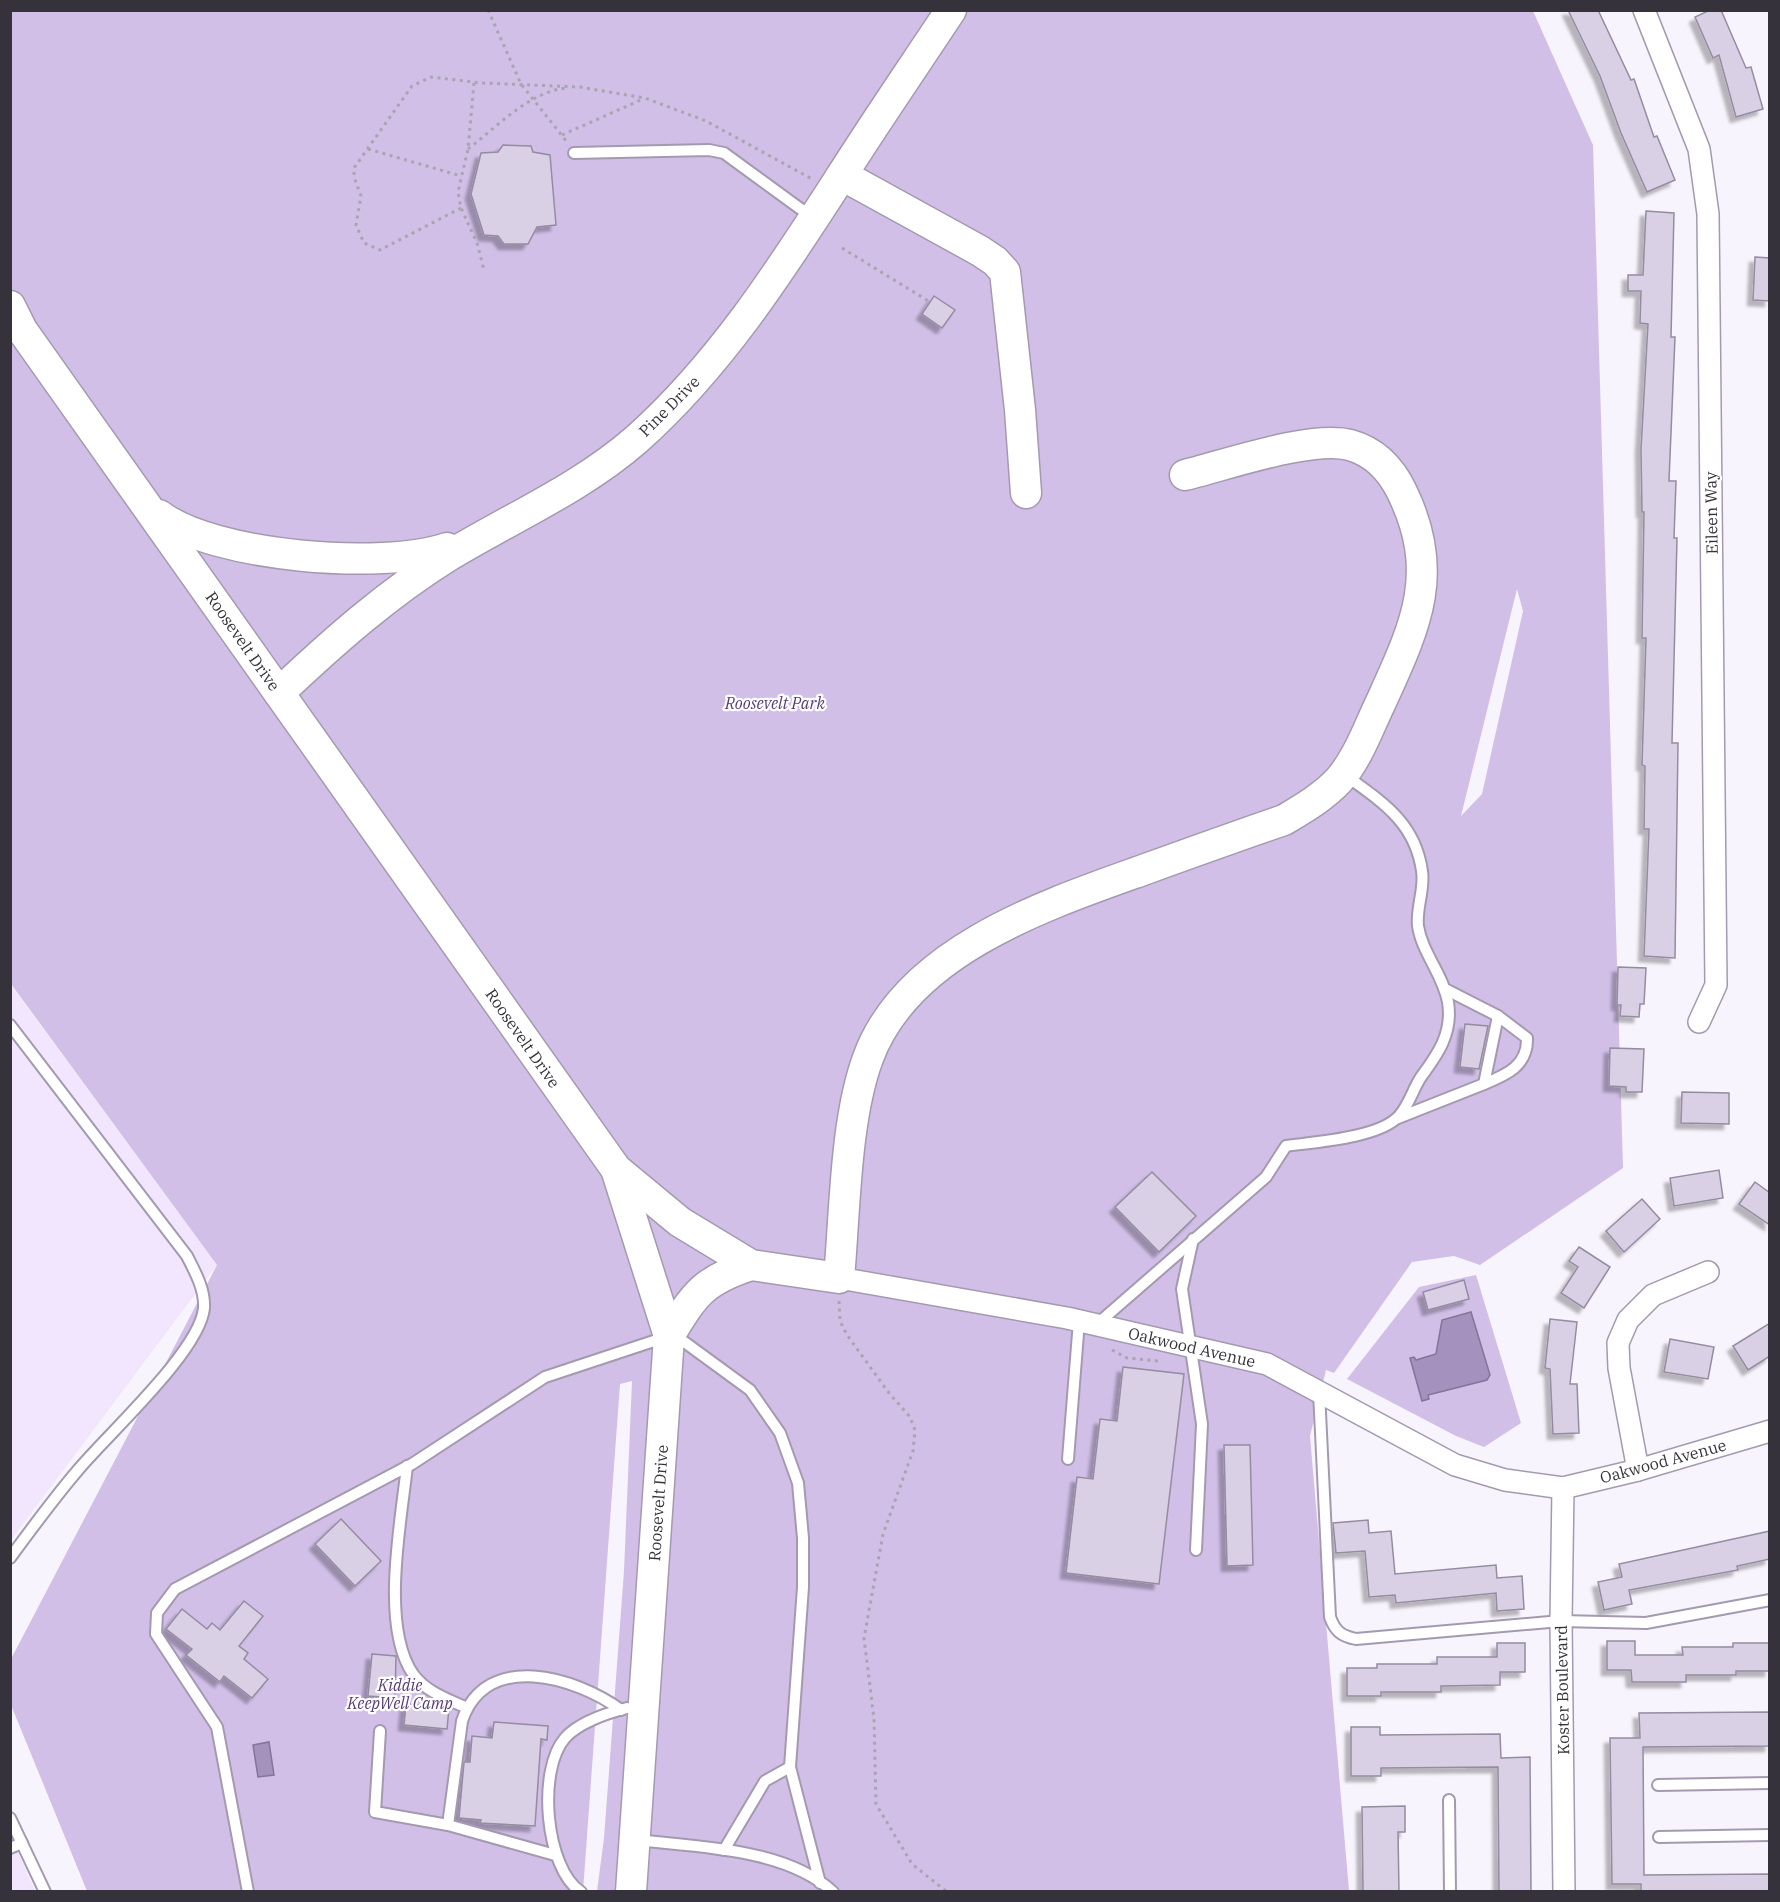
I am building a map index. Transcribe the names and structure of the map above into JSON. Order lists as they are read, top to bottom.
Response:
{
  "streets": {
    "street": [
      "Pine Drive",
      "Eileen Way",
      "Roosevelt Drive",
      "Oakwood Avenue",
      "Koster Boulevard"
    ]
  },
  "crossings": [
    ["Pine Drive", "Roosevelt Drive"],
    ["Roosevelt Drive", "Oakwood Avenue"],
    ["Oakwood Avenue", "Koster Boulevard"]
  ],
  "parks": ["Roosevelt Park", "Kiddie KeepWell Camp"]
}
